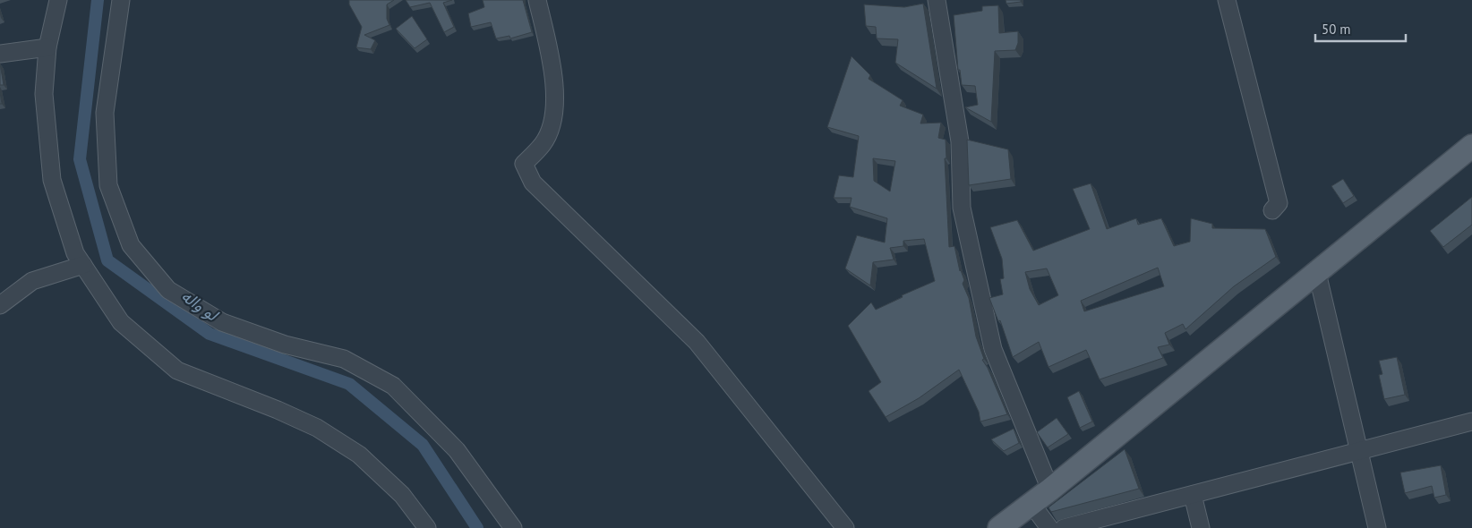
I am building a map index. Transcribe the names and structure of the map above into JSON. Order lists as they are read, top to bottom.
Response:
{
  "water": ["لو واله"],
  "scale_bar": "50 m"
}
